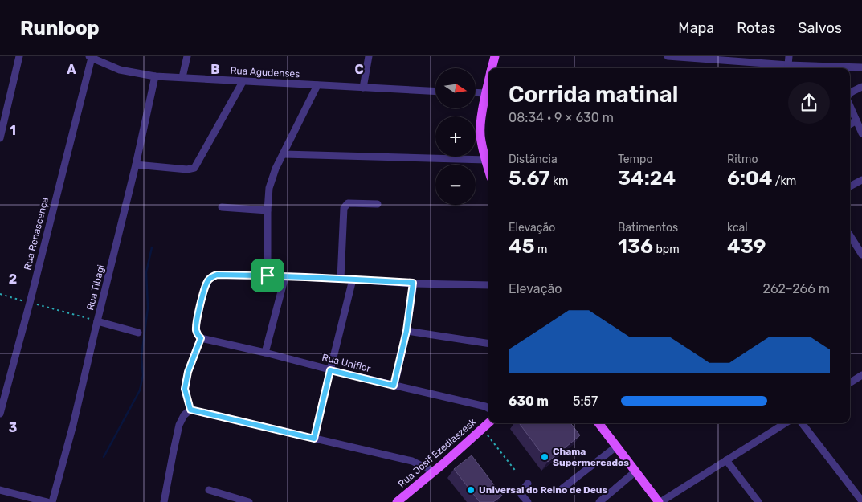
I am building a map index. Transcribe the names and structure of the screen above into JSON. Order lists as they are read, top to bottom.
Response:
{
  "streets": {
    "main road": ["Rua Josif Ezedlaszesk"],
    "street": [
      "Rua Agudenses",
      "Rua Renascença",
      "Rua Tibagi",
      "Rua Uniflor"
    ]
  },
  "crossings": [
    ["Rua Agudenses", "Rua Renascença"],
    ["Rua Agudenses", "Rua Tibagi"]
  ],
  "places": ["Chama Supermercados", "Universal do Reino de Deus"],
  "north": "right",
  "page": {
    "header": "Runloop",
    "nav": ["Mapa", "Rotas", "Salvos"],
    "map_buttons": ["+", "−"],
    "heading": ["Corrida matinal", "08:34 · 9 × 630 m"],
    "stats": [
      ["Distância", "5.67 km"],
      ["Tempo", "34:24"],
      ["Ritmo", "6:04 /km"],
      ["Elevação", "45 m"],
      ["Batimentos", "136 bpm"],
      ["kcal", "439"]
    ],
    "chart": ["Elevação", "262–266 m"],
    "list": [
      {
        "name": "630 m",
        "note": "5:57"
      }
    ]
  },
  "grid": {
    "columns": ["A", "B", "C"],
    "rows": ["1", "2", "3"]
  }
}
